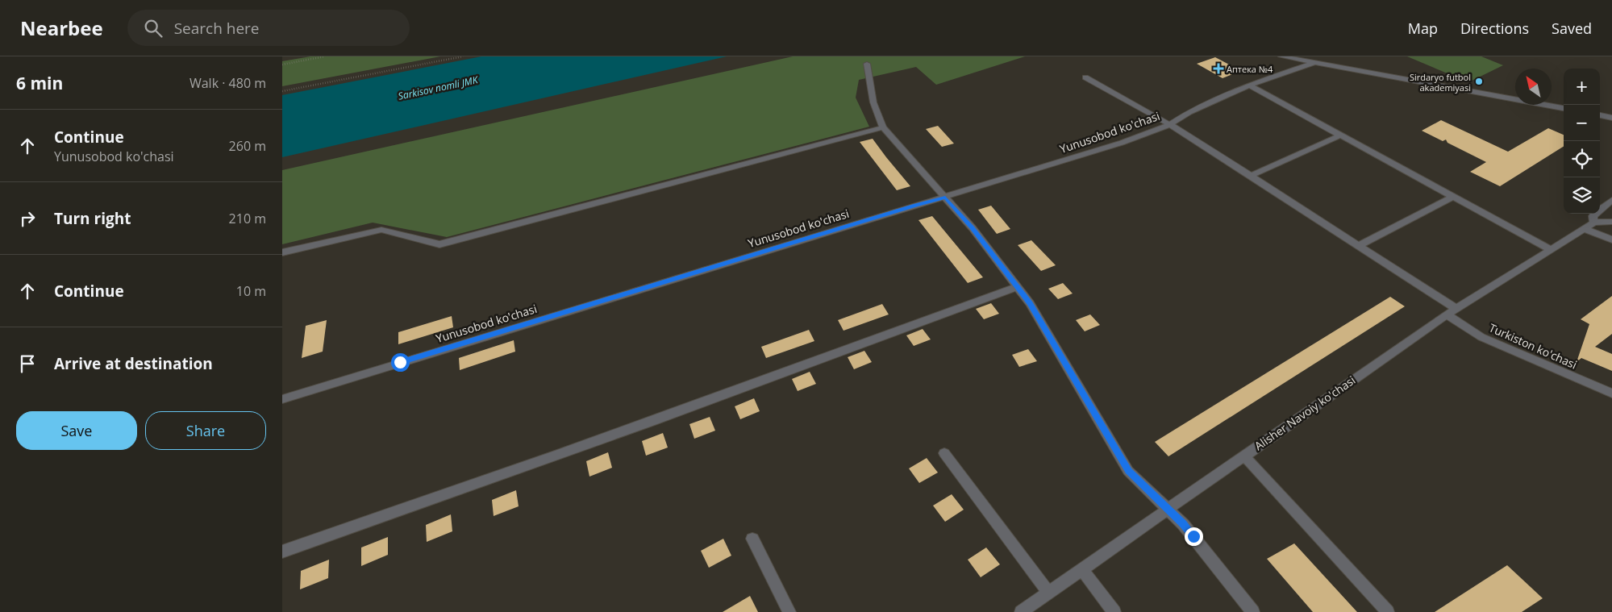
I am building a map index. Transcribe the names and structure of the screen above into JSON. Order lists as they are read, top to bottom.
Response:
{
  "streets": {
    "street": ["Yunusobod ko'chasi", "Turkiston ko'chasi", "Alisher Navoiy ko'chasi"]
  },
  "crossings": [
    ["Turkiston ko'chasi", "Alisher Navoiy ko'chasi"]
  ],
  "water": ["Sarkisov nomli JMK"],
  "places": {
    "health": ["Аптека №4"],
    "other": ["Sirdaryo futbol akademiyasi"]
  },
  "north": "top left",
  "page": {
    "header": "Nearbee",
    "search": "Search here",
    "nav": ["Map", "Directions", "Saved"],
    "heading": ["6 min", "Walk · 480 m"],
    "map_buttons": ["+", "−"],
    "list": [
      ["Continue", "Yunusobod ko'chasi", "260 m"],
      ["Turn right", "210 m"],
      ["Continue", "10 m"],
      "Arrive at destination"
    ],
    "buttons": ["Save", "Share"]
  }
}
